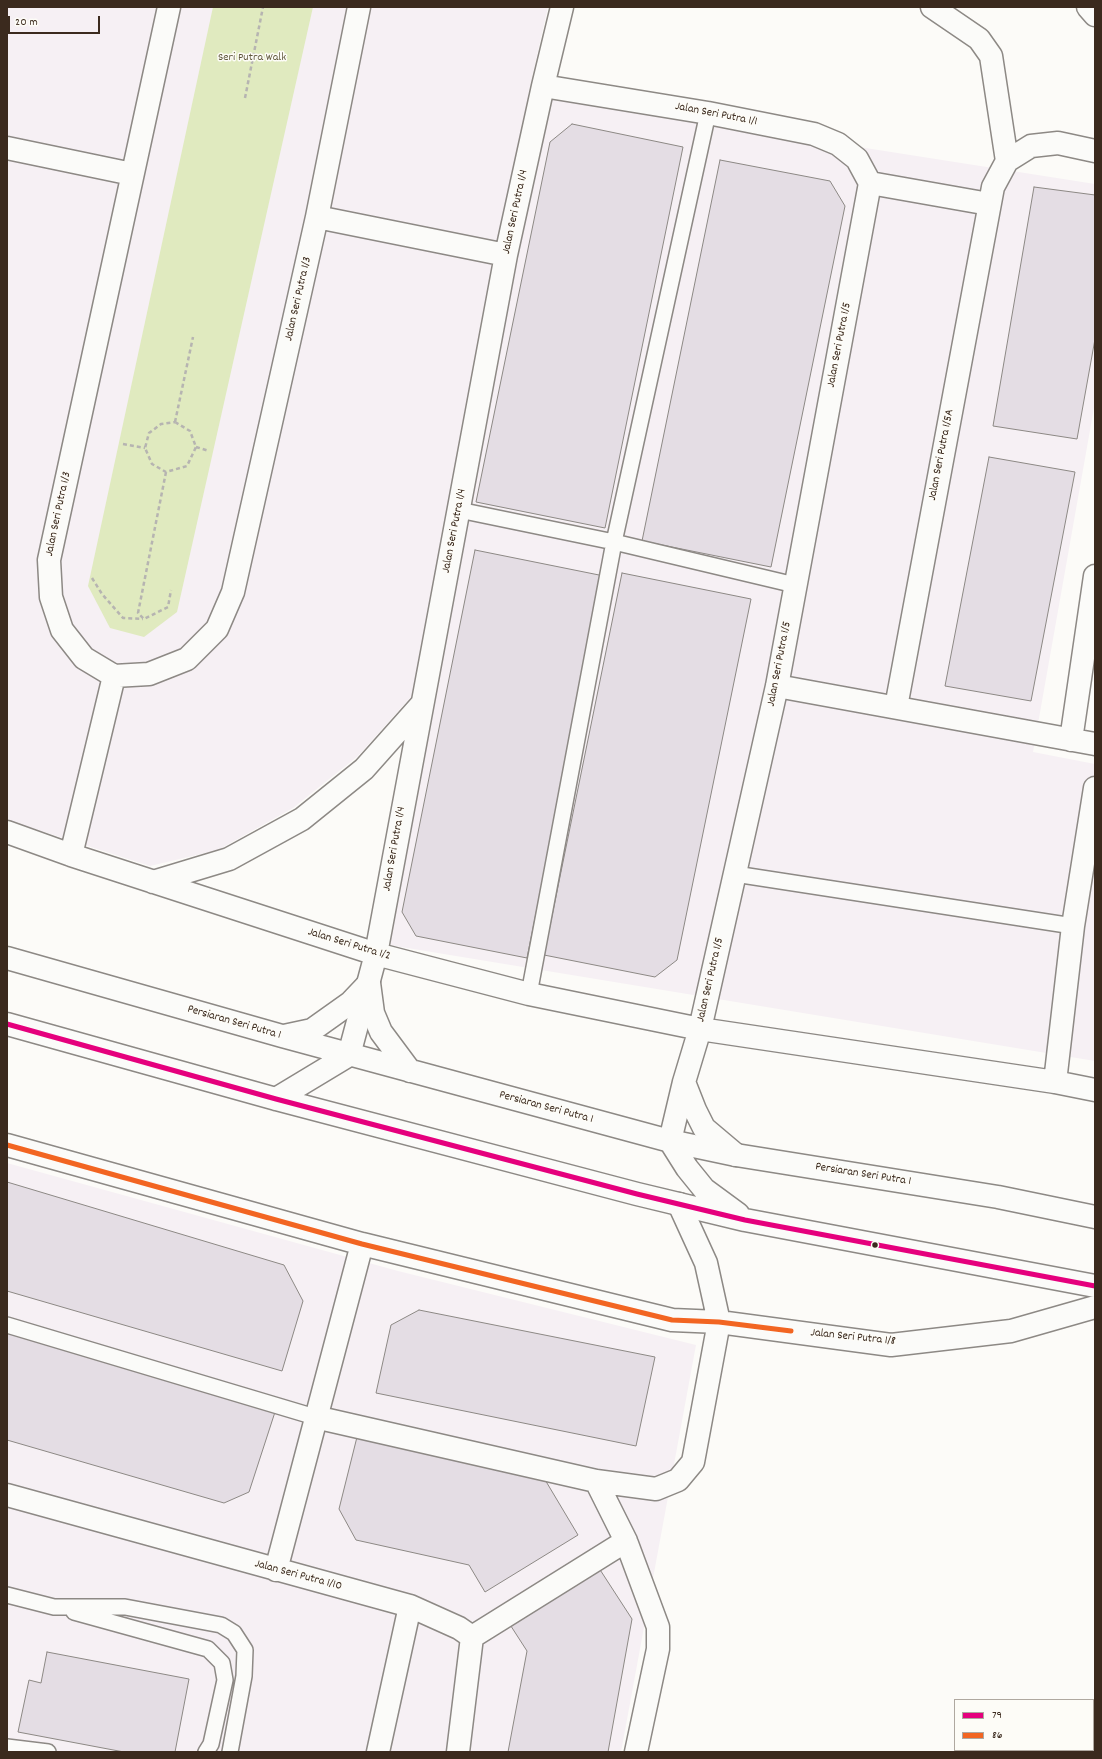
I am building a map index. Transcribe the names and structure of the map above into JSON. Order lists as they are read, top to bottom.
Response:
{
  "streets": {
    "street": [
      "Jalan Seri Putra 1/1",
      "Jalan Seri Putra 1/4",
      "Jalan Seri Putra 1/3",
      "Jalan Seri Putra 1/5",
      "Jalan Seri Putra 1/5A",
      "Jalan Seri Putra 1/2",
      "Persiaran Seri Putra 1",
      "Jalan Seri Putra 1/8",
      "Jalan Seri Putra 1/10"
    ]
  },
  "crossings": [
    ["Jalan Seri Putra 1/1", "Jalan Seri Putra 1/4"],
    ["Jalan Seri Putra 1/1", "Jalan Seri Putra 1/5"],
    ["Jalan Seri Putra 1/4", "Jalan Seri Putra 1/2"],
    ["Jalan Seri Putra 1/4", "Persiaran Seri Putra 1"],
    ["Jalan Seri Putra 1/5", "Jalan Seri Putra 1/2"],
    ["Jalan Seri Putra 1/5", "Persiaran Seri Putra 1"]
  ],
  "parks": ["Seri Putra Walk"],
  "lines": ["transit line 79", "transit line 86"],
  "legend": ["79", "86"],
  "scale_bar": "20 m"
}
